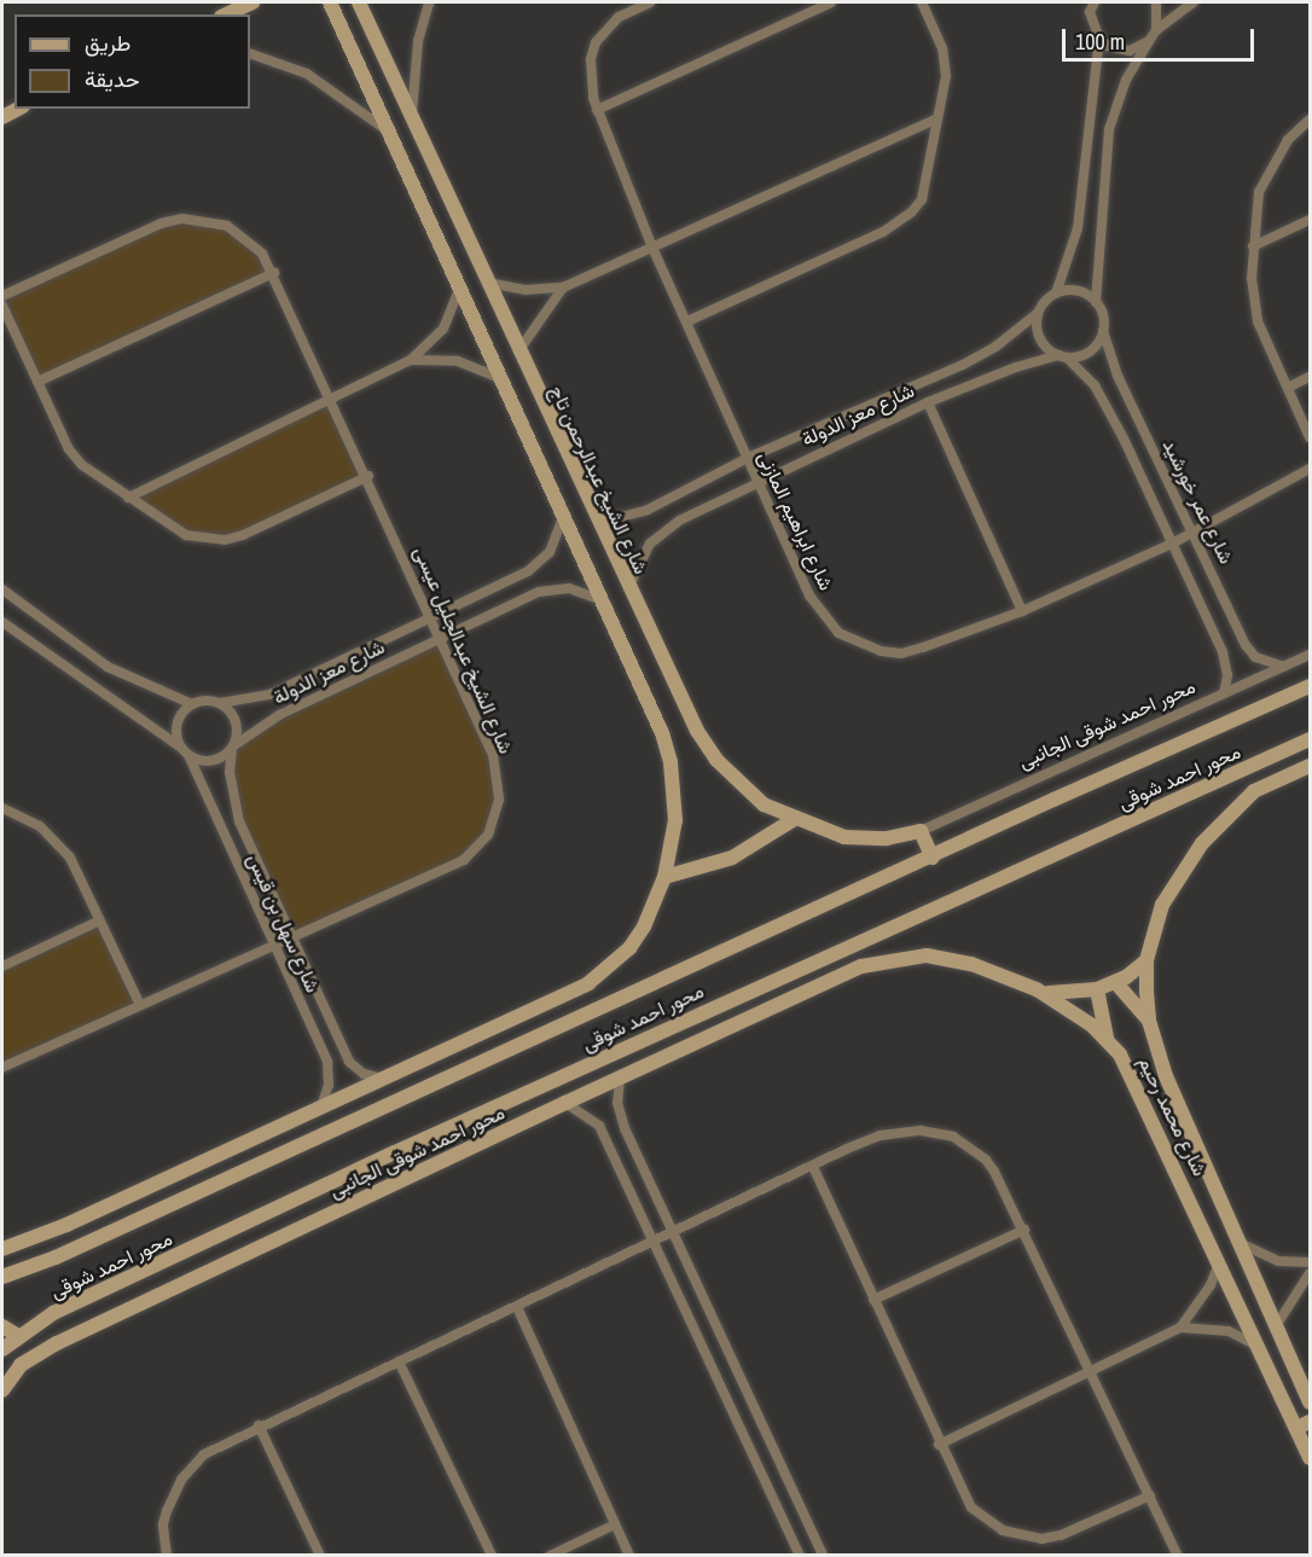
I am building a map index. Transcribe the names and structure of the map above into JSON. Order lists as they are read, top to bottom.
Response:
{
  "streets": {
    "street": [
      "شارع معز الدولة",
      "شارع الشيخ عبدالرحمن تاج",
      "شارع عمر خورشيد",
      "شارع ابراهيم المازنى",
      "شارع الشيخ عبدالجليل عيسى",
      "محور احمد شوقى الجانبى",
      "محور احمد شوقى",
      "شارع سهل بن قيس",
      "شارع محمد رحيم"
    ]
  },
  "crossings": [
    ["شارع معز الدولة", "شارع الشيخ عبدالرحمن تاج"],
    ["شارع معز الدولة", "شارع عمر خورشيد"],
    ["شارع معز الدولة", "شارع ابراهيم المازنى"],
    ["شارع معز الدولة", "شارع الشيخ عبدالجليل عيسى"],
    ["شارع معز الدولة", "شارع سهل بن قيس"],
    ["شارع الشيخ عبدالرحمن تاج", "محور احمد شوقى الجانبى"],
    ["شارع عمر خورشيد", "شارع ابراهيم المازنى"],
    ["شارع عمر خورشيد", "محور احمد شوقى الجانبى"],
    ["شارع الشيخ عبدالجليل عيسى", "شارع سهل بن قيس"],
    ["محور احمد شوقى الجانبى", "شارع محمد رحيم"]
  ],
  "legend": ["طريق", "حديقة"],
  "scale_bar": "100 m"
}
